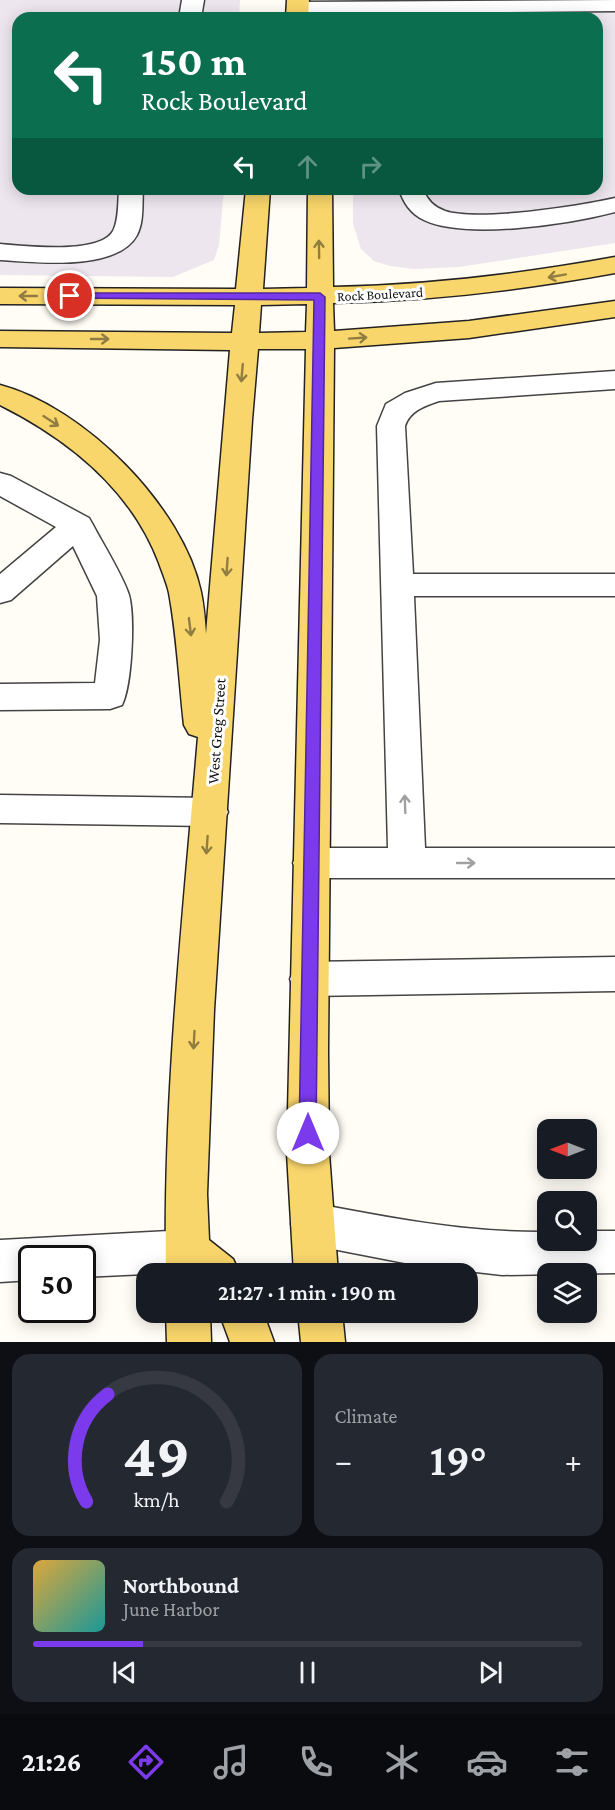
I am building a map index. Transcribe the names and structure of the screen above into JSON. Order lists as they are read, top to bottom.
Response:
{
  "streets": {
    "main road": ["Rock Boulevard", "West Greg Street"]
  },
  "crossings": [
    ["Rock Boulevard", "West Greg Street"]
  ],
  "north": "left",
  "page": {
    "turn": ["150 m", "Rock Boulevard"],
    "limit": "50",
    "trip": "21:27 · 1 min · 190 m",
    "tile": "Climate",
    "heat": ["−", "19°", "+"],
    "song": ["Northbound", "June Harbor"],
    "tabs": "21:26",
    "gauge": ["49", "km/h"]
  }
}
